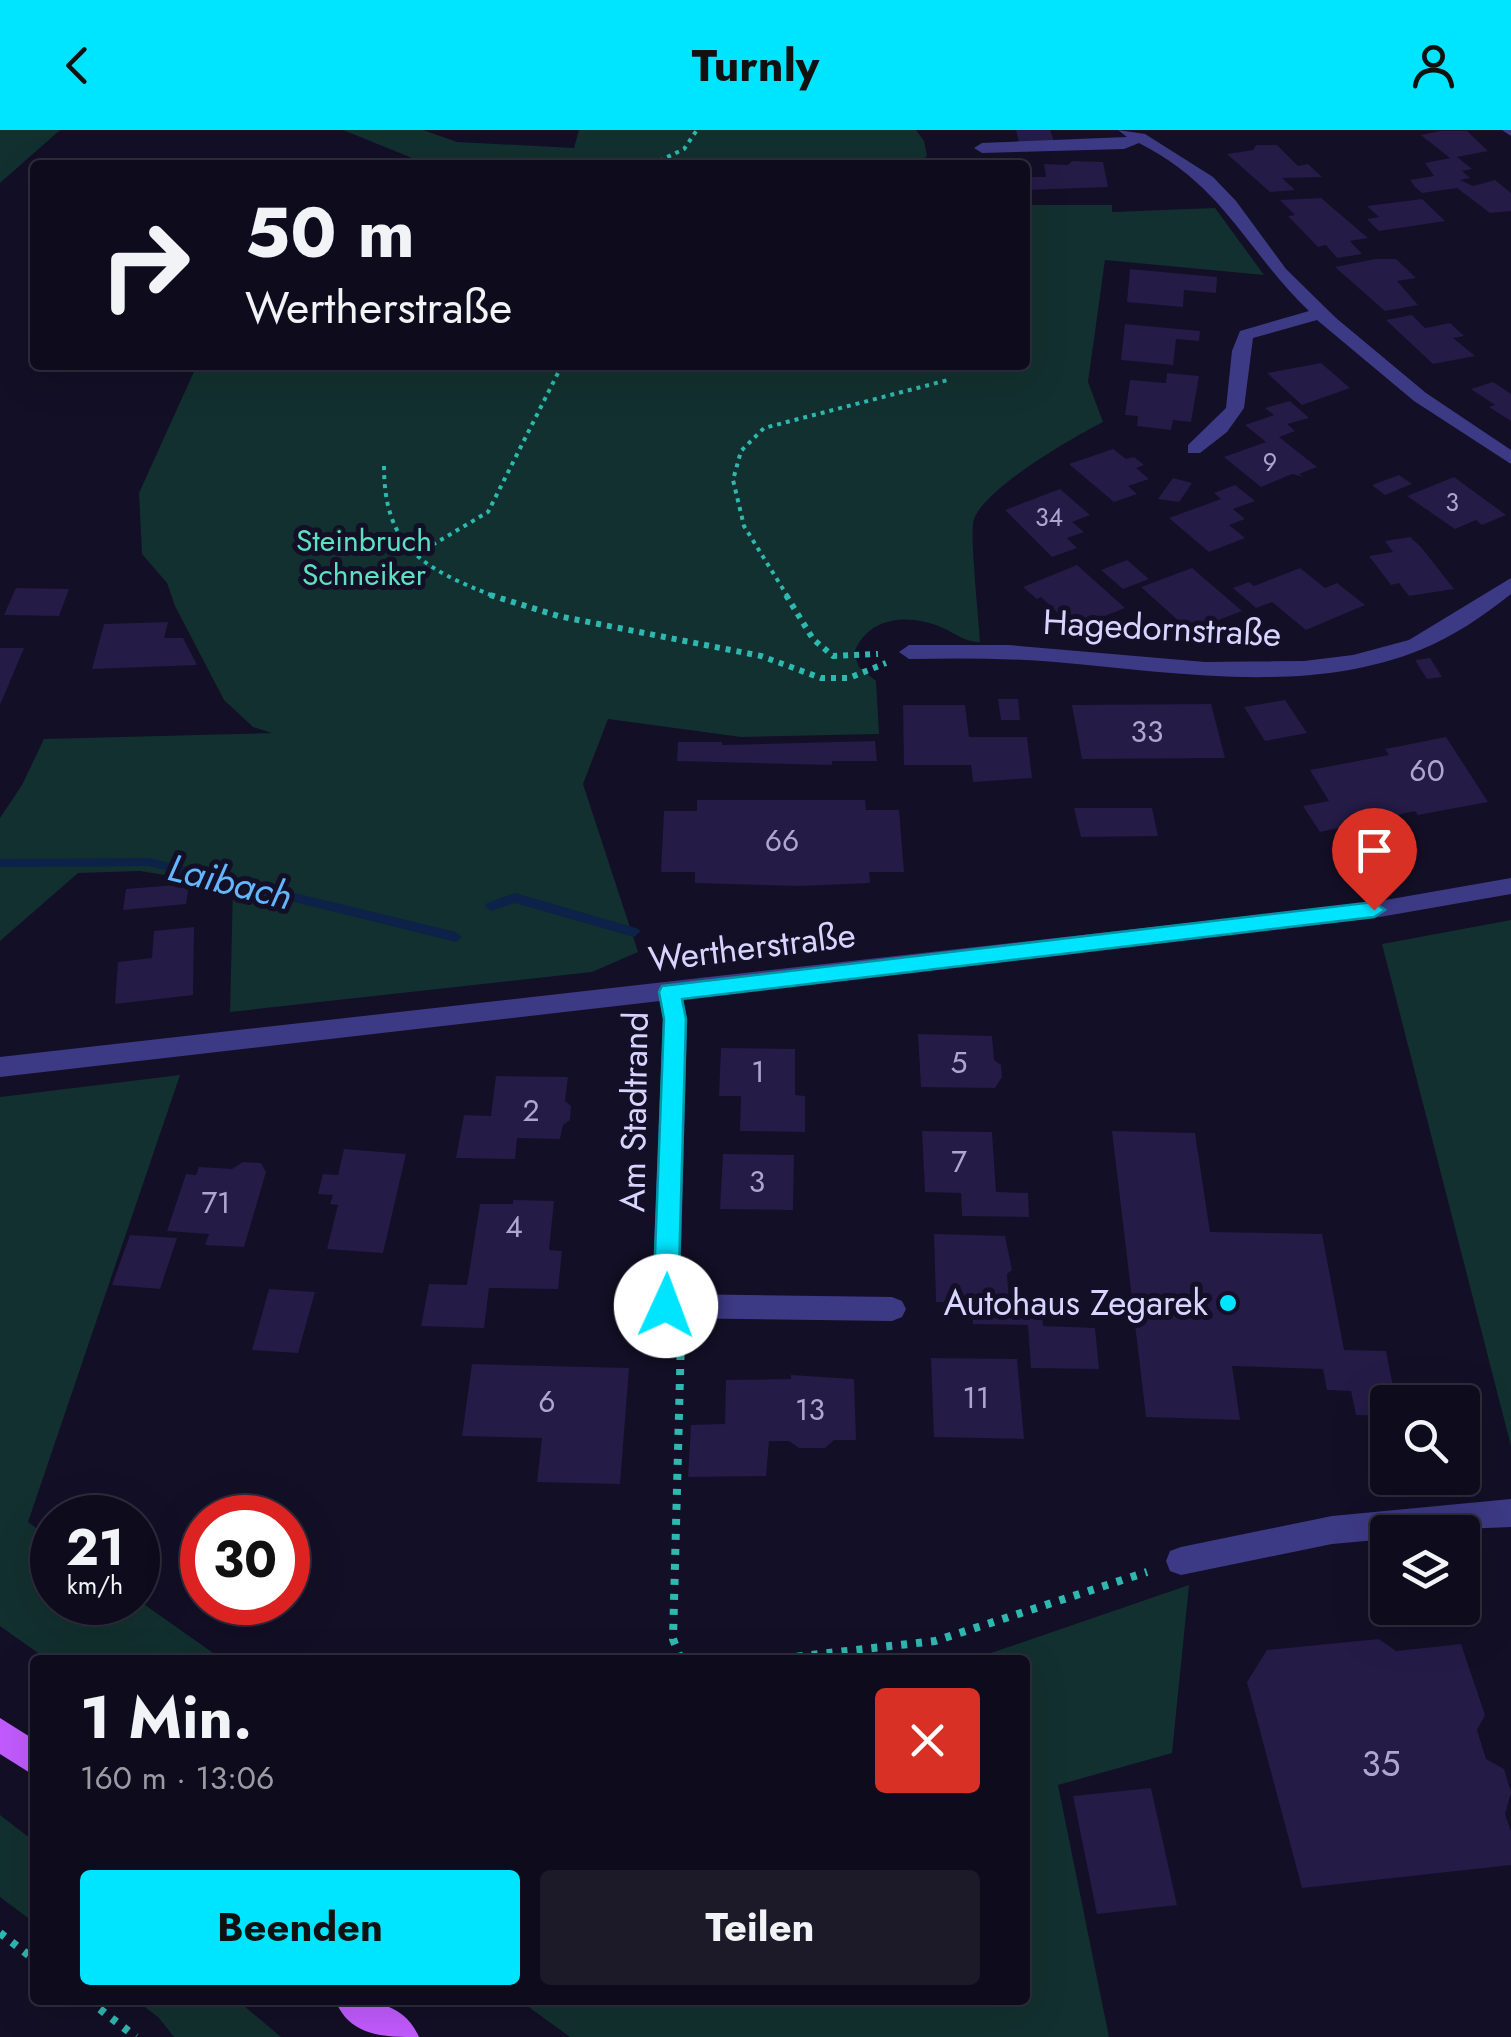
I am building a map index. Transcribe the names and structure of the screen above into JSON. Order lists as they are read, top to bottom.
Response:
{
  "streets": {
    "street": ["Hagedornstraße", "Wertherstraße", "Am Stadtrand"]
  },
  "crossings": [
    ["Wertherstraße", "Am Stadtrand"]
  ],
  "water": ["Laibach"],
  "parks": ["Steinbruch Schneiker"],
  "places": ["Autohaus Zegarek"],
  "house_numbers": [
    "9",
    "3",
    "34",
    "33",
    "60",
    "66",
    "5",
    "1",
    "2",
    "7",
    "3",
    "71",
    "4",
    "11",
    "6",
    "13",
    "35"
  ],
  "page": {
    "header": "Turnly",
    "turn": ["50 m", "Wertherstraße"],
    "speed": "21 km/h",
    "limit": "30",
    "heading": ["1 Min.", "160 m · 13:06"],
    "buttons": ["Beenden", "Teilen"]
  }
}
